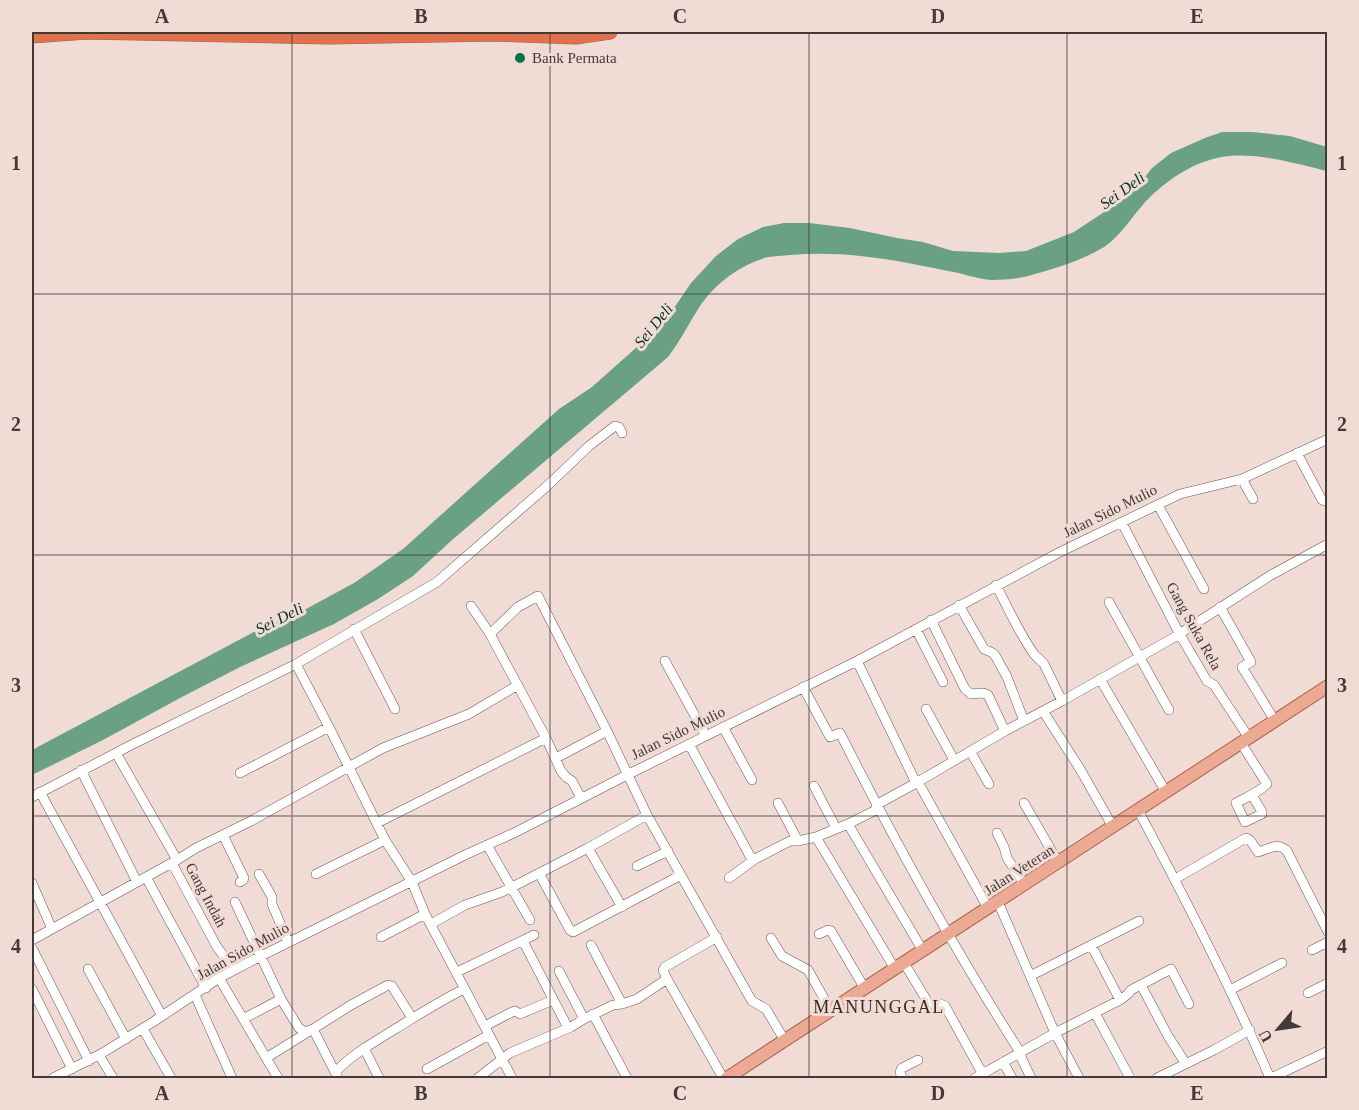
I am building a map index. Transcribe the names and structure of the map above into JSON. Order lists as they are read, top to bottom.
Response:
{
  "streets": {
    "main road": ["Jalan Veteran"],
    "street": ["Jalan Sido Mulio", "Gang Suka Rela", "Gang Indah"]
  },
  "crossings": [
    ["Jalan Sido Mulio", "Gang Suka Rela"],
    ["Jalan Sido Mulio", "Gang Indah"],
    ["Gang Suka Rela", "Jalan Veteran"]
  ],
  "districts": ["MANUNGGAL"],
  "water": ["Sei Deli"],
  "places": ["Bank Permata"],
  "north": "bottom left",
  "grid": {
    "columns": [
      "A",
      "B",
      "C",
      "D",
      "E"
    ],
    "rows": [
      "1",
      "2",
      "3",
      "4"
    ]
  }
}
